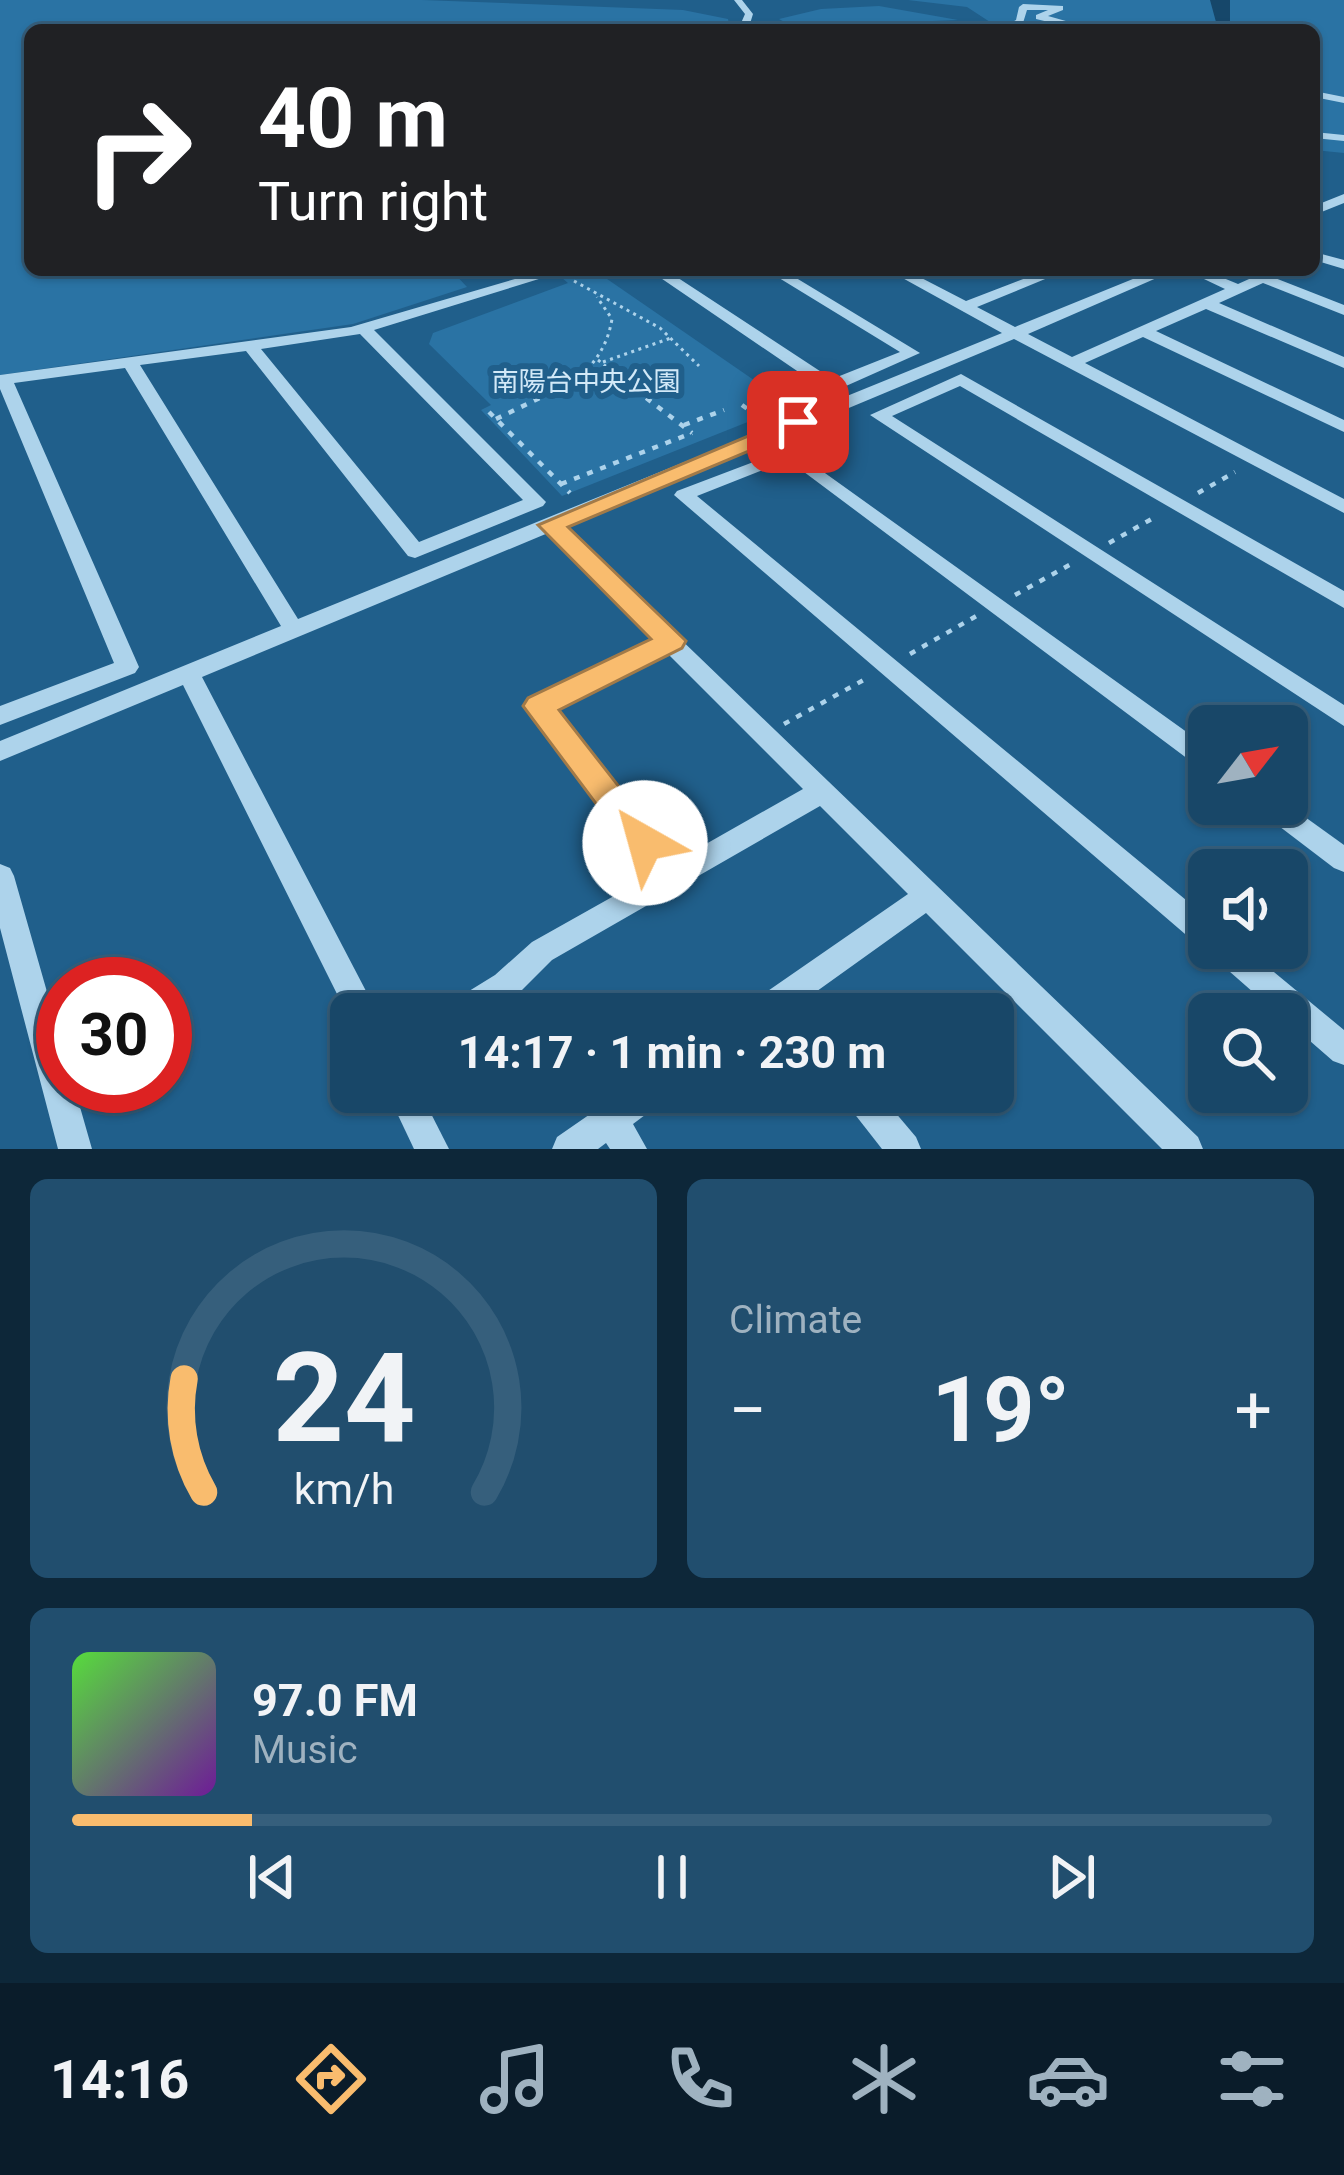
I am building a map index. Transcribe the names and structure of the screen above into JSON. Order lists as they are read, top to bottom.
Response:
{
  "parks": ["南陽台中央公園"],
  "north": "top right",
  "page": {
    "turn": ["40 m", "Turn right"],
    "limit": "30",
    "trip": "14:17 · 1 min · 230 m",
    "tile": "Climate",
    "heat": ["−", "19°", "+"],
    "song": ["97.0 FM", "Music"],
    "tabs": "14:16",
    "gauge": ["24", "km/h"]
  }
}
